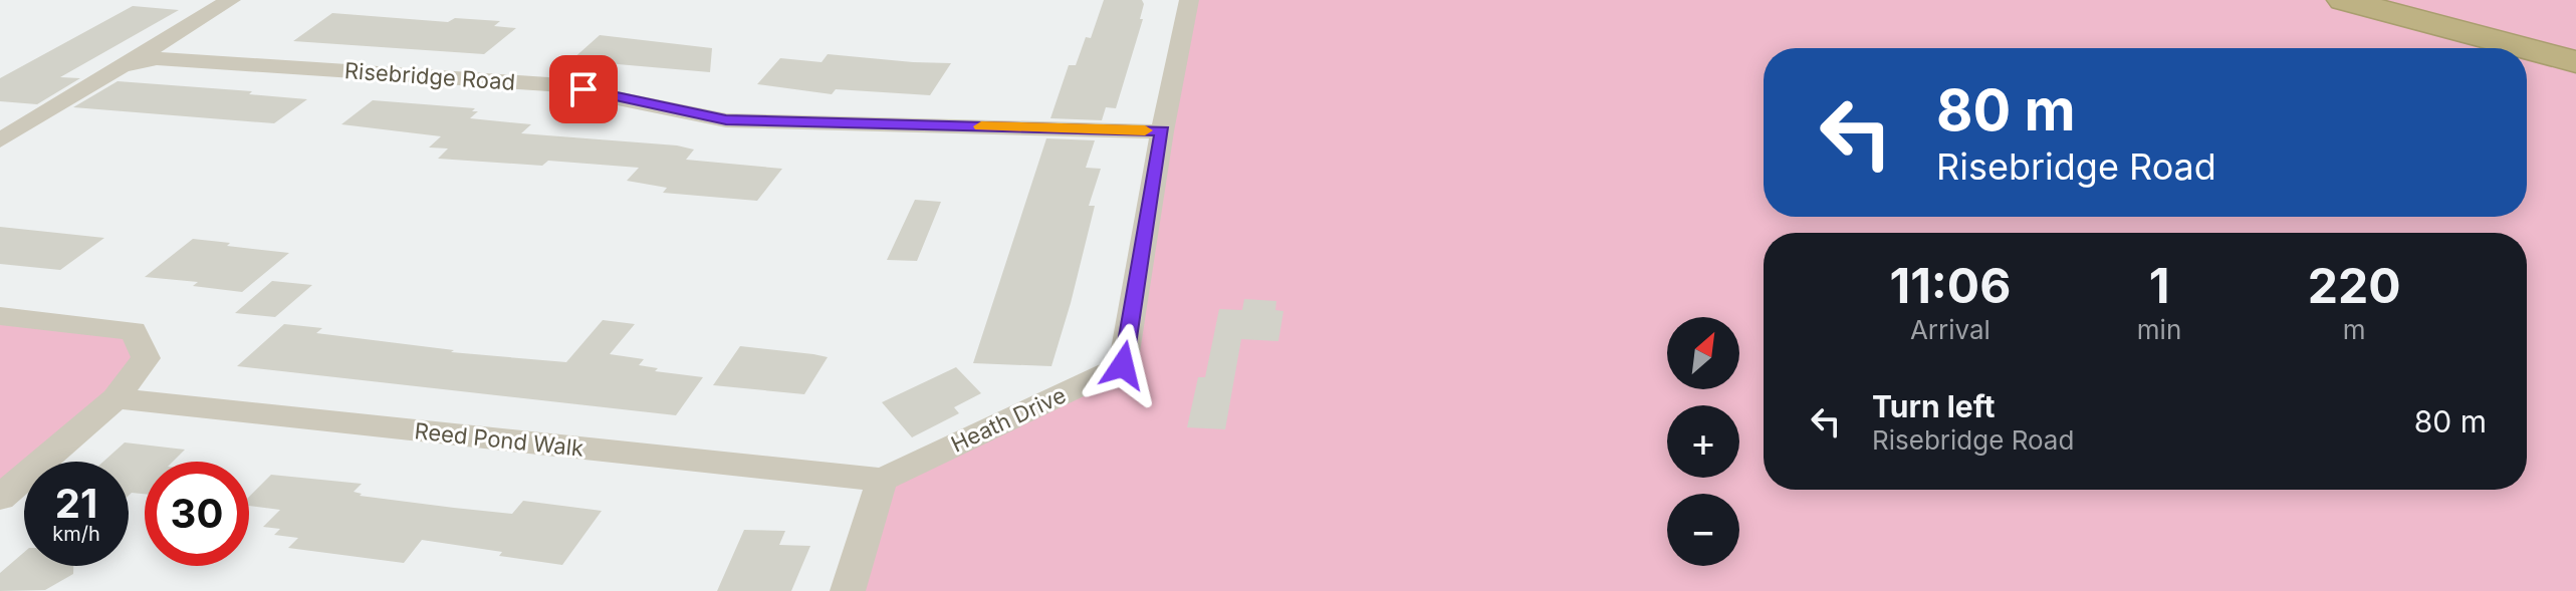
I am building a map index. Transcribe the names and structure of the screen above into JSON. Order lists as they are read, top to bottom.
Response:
{
  "streets": {
    "street": ["Risebridge Road", "Heath Drive", "Reed Pond Walk"]
  },
  "crossings": [
    ["Risebridge Road", "Heath Drive"],
    ["Heath Drive", "Reed Pond Walk"]
  ],
  "north": "top right",
  "page": {
    "turn": ["80 m", "Risebridge Road"],
    "eta": [
      "11:06",
      "Arrival",
      "1",
      "min",
      "220",
      "m"
    ],
    "map_buttons": ["+", "−"],
    "list": [
      {
        "name": "Turn left",
        "note": "Risebridge Road",
        "value": "80 m"
      }
    ],
    "speed": "21 km/h",
    "limit": "30"
  }
}
